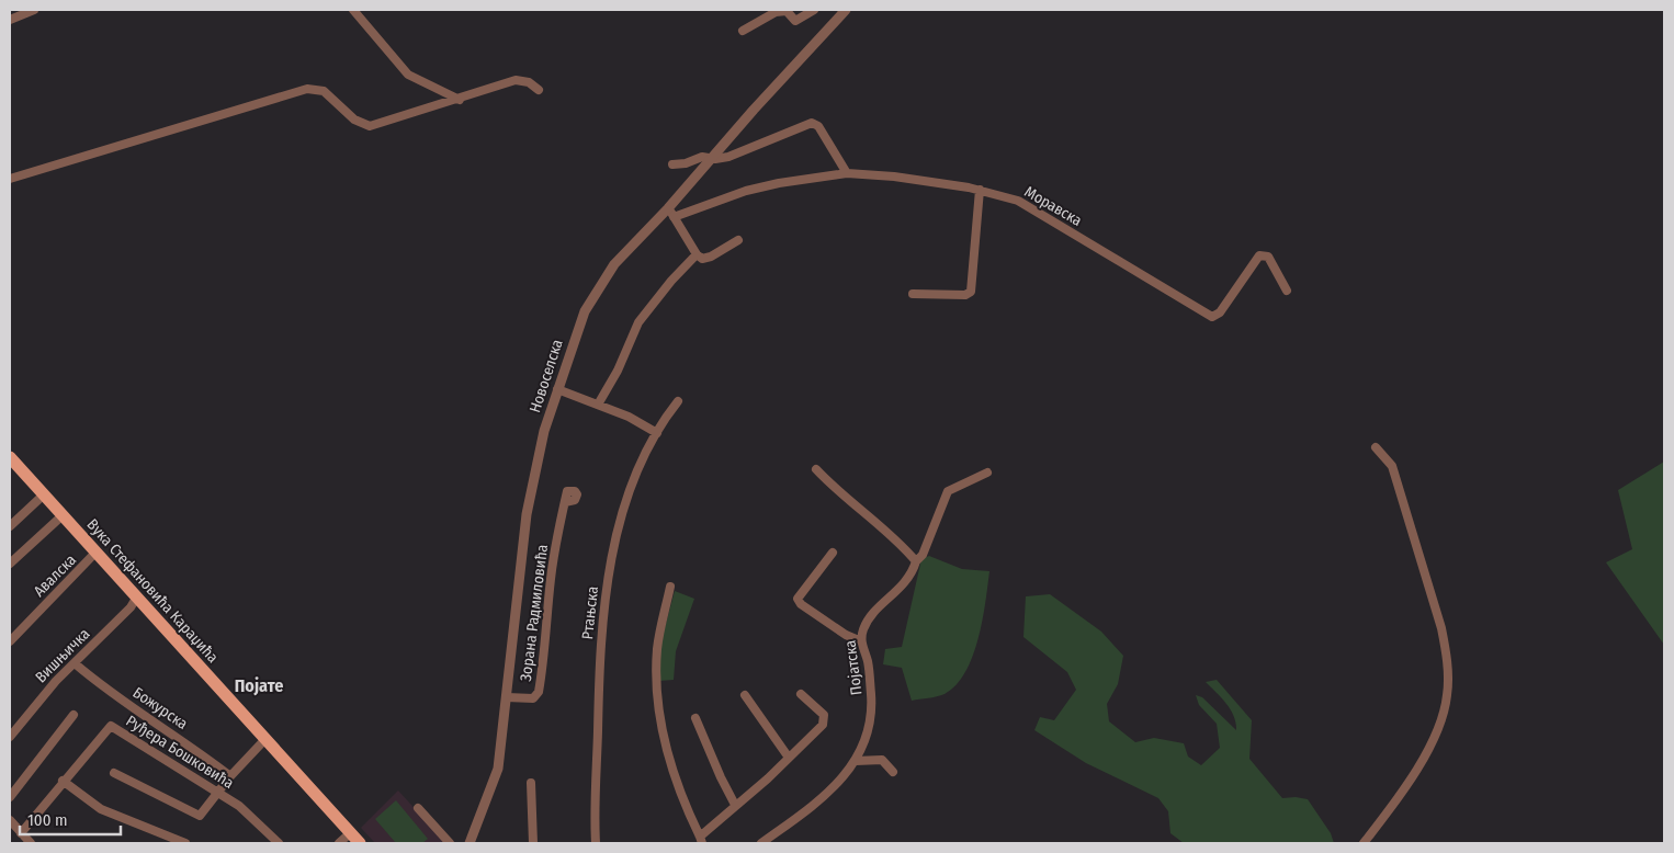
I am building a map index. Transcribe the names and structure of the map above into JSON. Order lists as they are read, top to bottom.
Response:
{
  "streets": {
    "main road": ["Вука Стефановића Караџића"],
    "street": [
      "Моравска",
      "Новоселска",
      "Авалска",
      "Зорана Радмиловића",
      "Ртањска",
      "Вишњичка",
      "Појатска",
      "Божурска",
      "Руђера Бошковића"
    ]
  },
  "crossings": [
    ["Новоселска", "Зорана Радмиловића"],
    ["Авалска", "Вука Стефановића Караџића"],
    ["Вука Стефановића Караџића", "Вишњичка"],
    ["Вишњичка", "Божурска"]
  ],
  "districts": ["Појате"],
  "scale_bar": "100 m"
}
